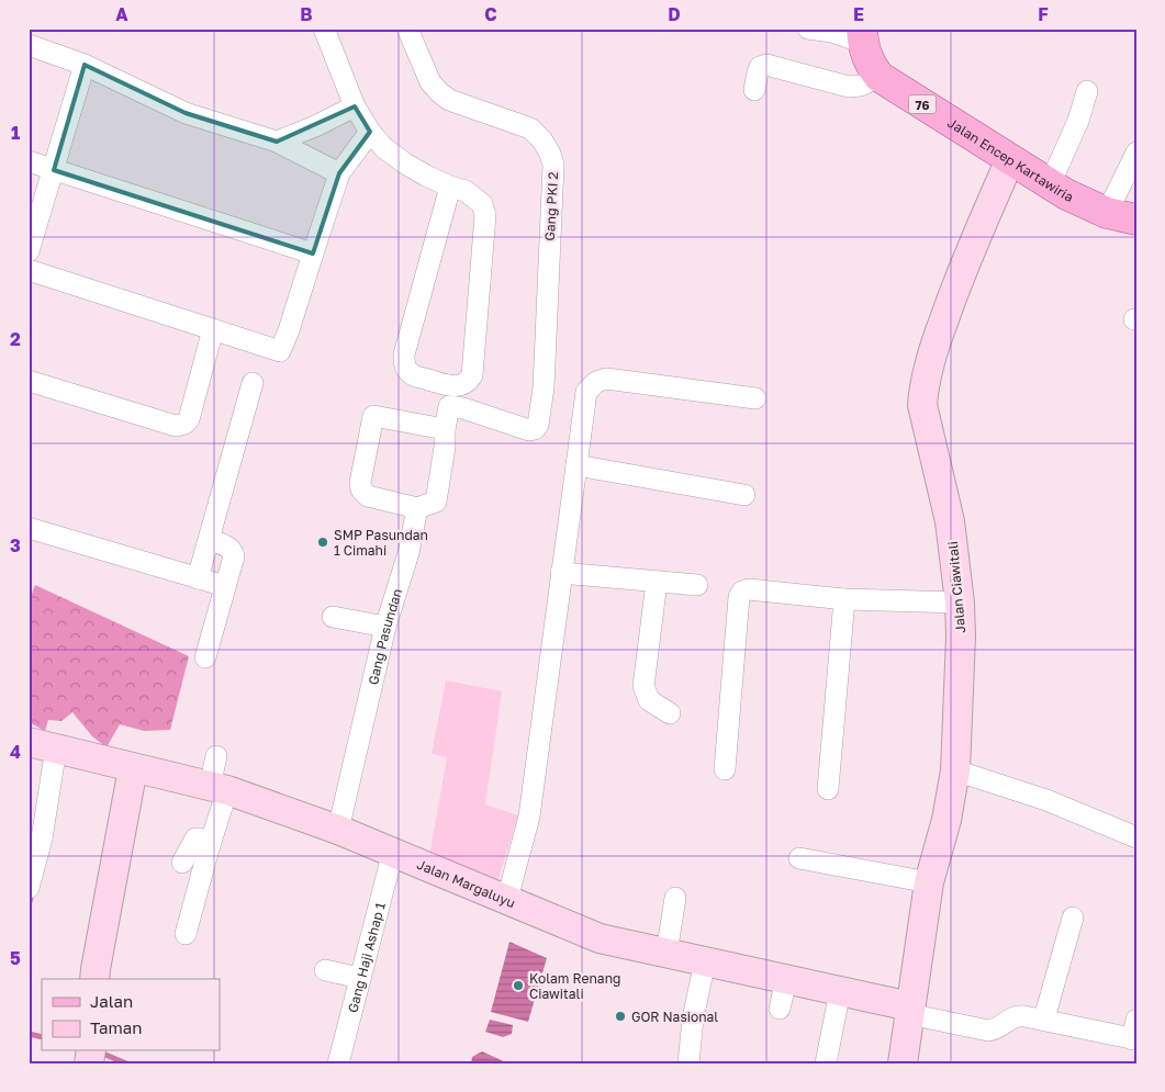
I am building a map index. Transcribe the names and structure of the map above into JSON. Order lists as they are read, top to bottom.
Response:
{
  "streets": {
    "main road": [
      "76",
      "Jalan Encep Kartawiria",
      "Jalan Ciawitali",
      "Jalan Margaluyu"
    ],
    "street": ["Gang PKI 2", "Gang Pasundan", "Gang Haji Ashap 1"]
  },
  "crossings": [
    ["Jalan Encep Kartawiria", "Jalan Ciawitali"],
    ["Jalan Ciawitali", "Jalan Margaluyu"],
    ["Gang Pasundan", "Jalan Margaluyu"],
    ["Jalan Margaluyu", "Gang Haji Ashap 1"]
  ],
  "places": ["SMP Pasundan 1 Cimahi", "Kolam Renang Ciawitali", "GOR Nasional"],
  "legend": ["Jalan", "Taman"],
  "grid": {
    "columns": [
      "A",
      "B",
      "C",
      "D",
      "E",
      "F"
    ],
    "rows": [
      "1",
      "2",
      "3",
      "4",
      "5"
    ]
  }
}
